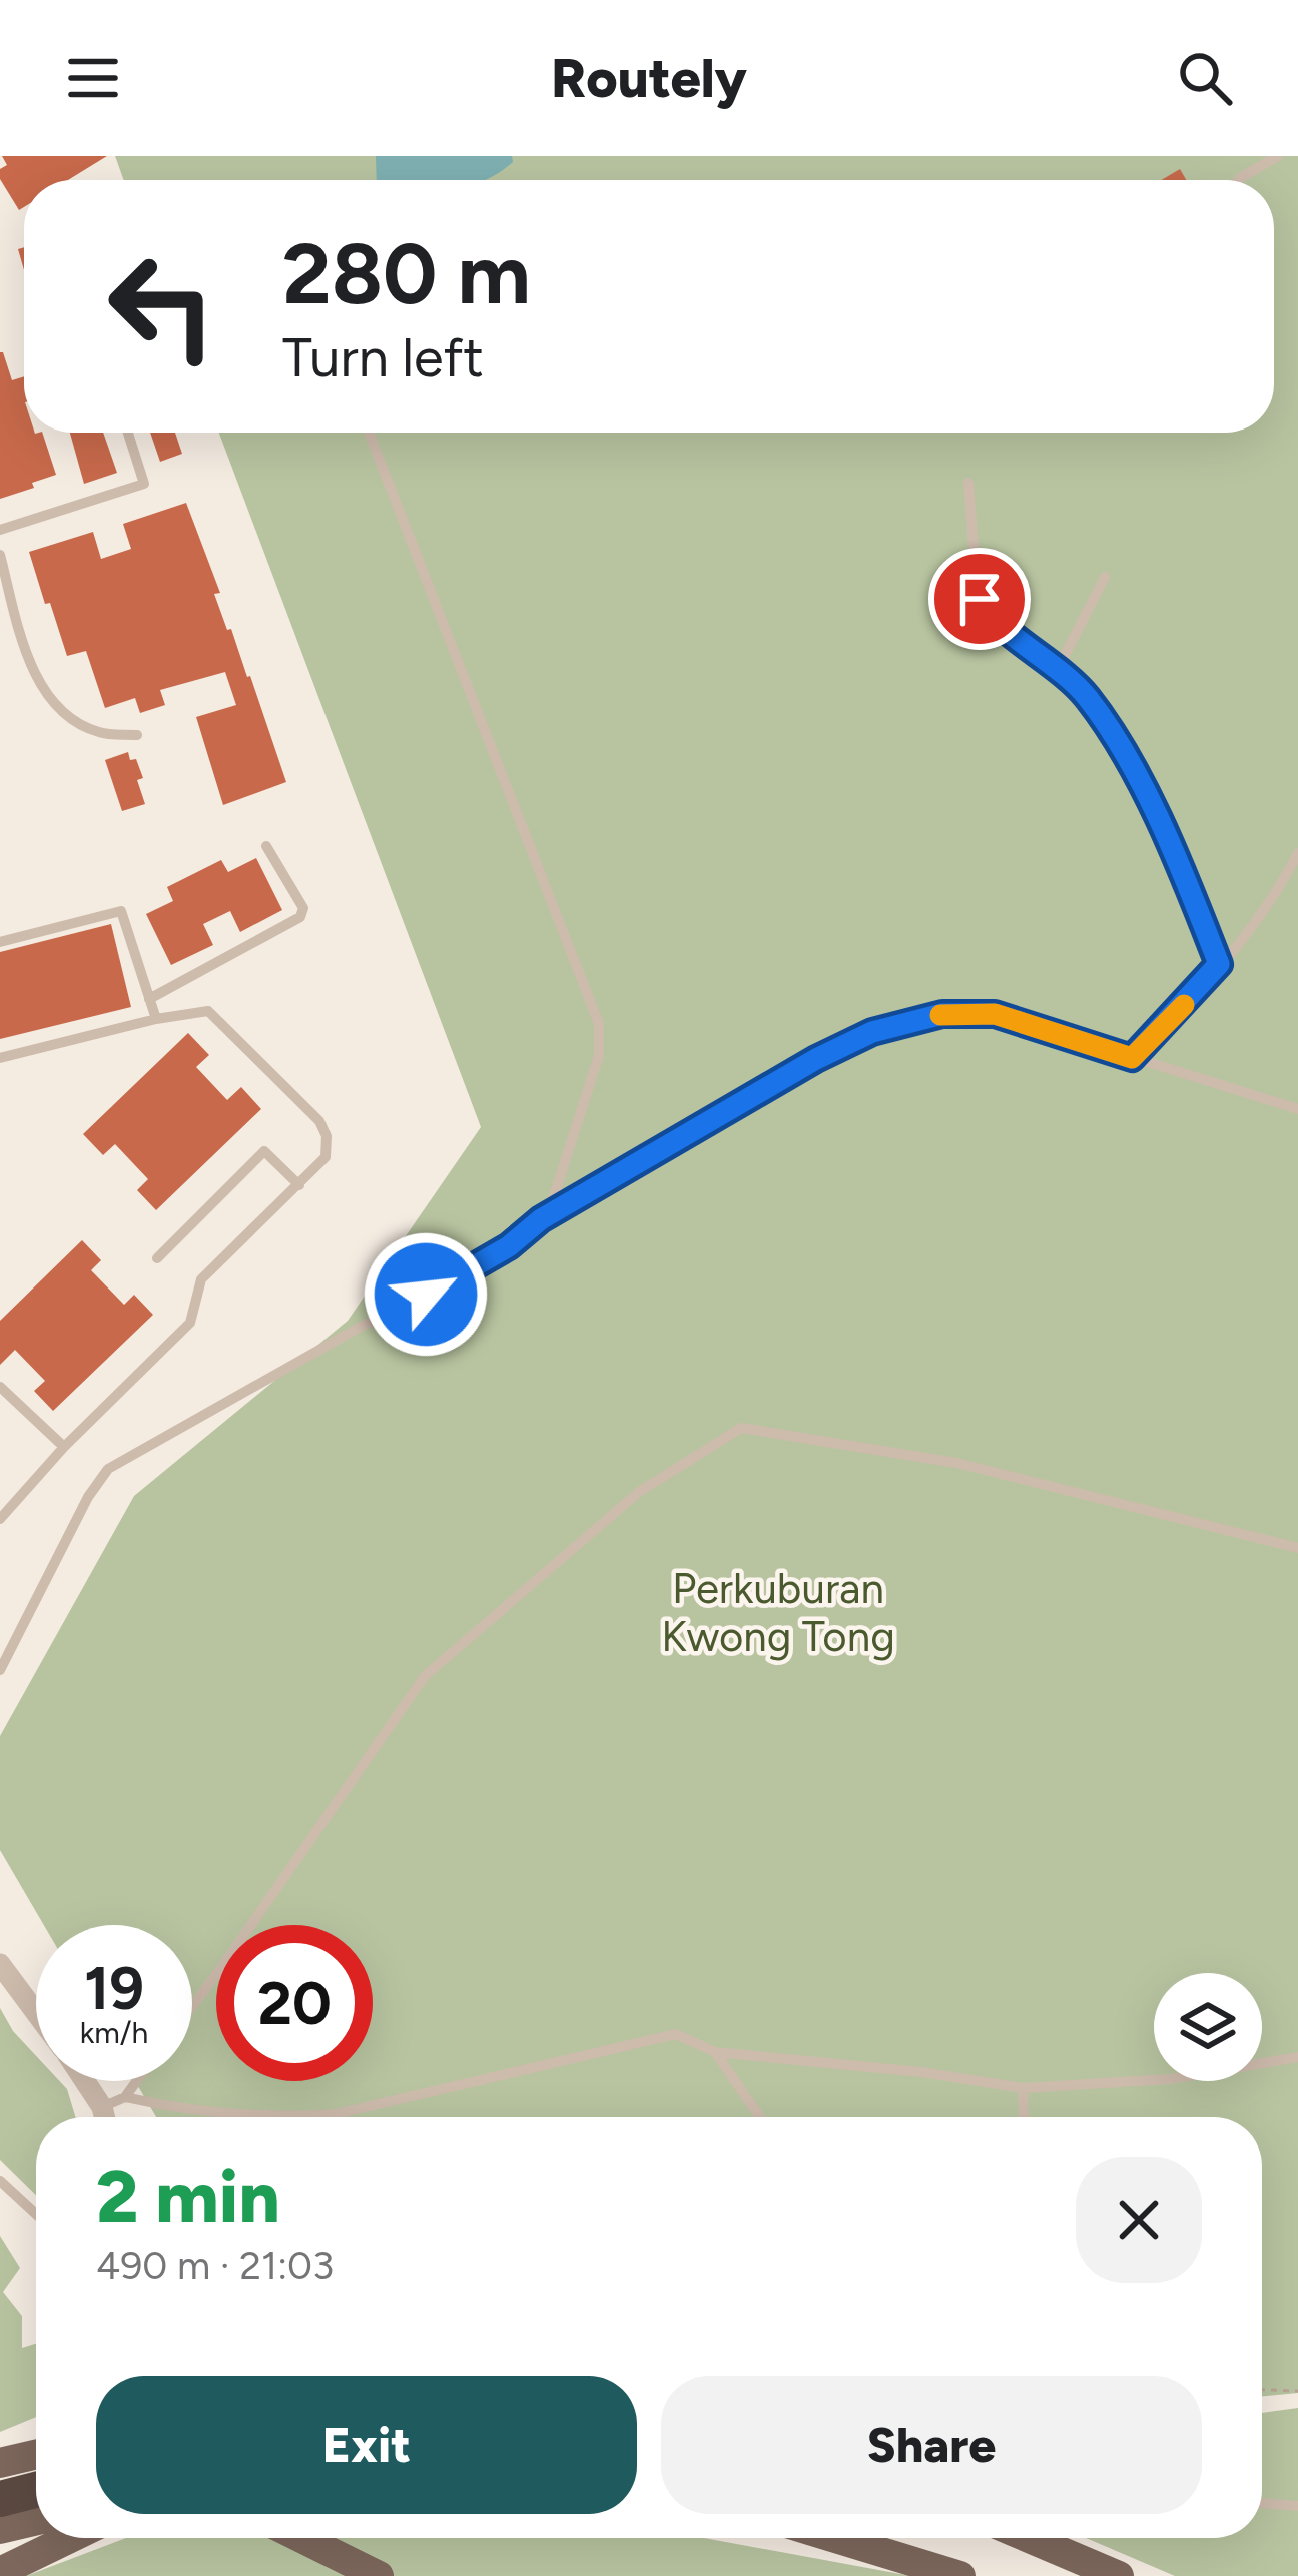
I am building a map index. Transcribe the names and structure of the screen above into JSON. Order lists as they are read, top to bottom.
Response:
{
  "parks": ["Perkuburan Kwong Tong"],
  "page": {
    "header": "Routely",
    "turn": ["280 m", "Turn left"],
    "speed": "19 km/h",
    "limit": "20",
    "heading": ["2 min", "490 m · 21:03"],
    "buttons": ["Exit", "Share"]
  }
}
